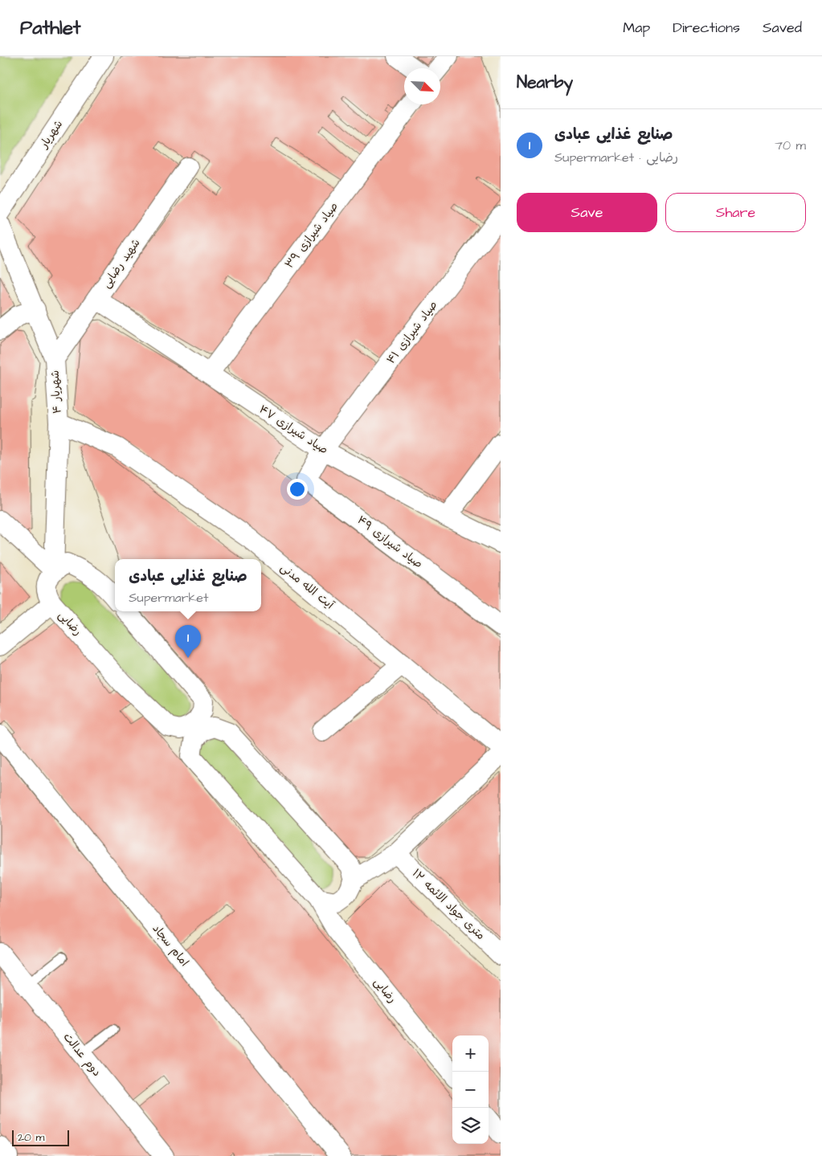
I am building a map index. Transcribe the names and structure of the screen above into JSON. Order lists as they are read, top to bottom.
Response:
{
  "streets": {
    "street": [
      "شهریار",
      "صیاد شیرازی ۳۹",
      "شهید رضایی",
      "صیاد شیرازی ۴۱",
      "شهریار ۴",
      "صیاد شیرازی ۴۷",
      "صیاد شیرازی ۴۹",
      "آیت الله مدنی",
      "رضایی",
      "۱۲ متری جواد الائمه",
      "امام سجاد",
      "دوم عدالت"
    ]
  },
  "crossings": [
    ["صیاد شیرازی ۳۹", "صیاد شیرازی ۴۷"],
    ["شهید رضایی", "شهریار ۴"],
    ["شهید رضایی", "صیاد شیرازی ۴۷"],
    ["صیاد شیرازی ۴۱", "صیاد شیرازی ۴۷"],
    ["صیاد شیرازی ۴۱", "صیاد شیرازی ۴۹"],
    ["شهریار ۴", "آیت الله مدنی"],
    ["شهریار ۴", "رضایی"],
    ["صیاد شیرازی ۴۷", "صیاد شیرازی ۴۹"]
  ],
  "scale_bar": "20 m",
  "north": "bottom right",
  "page": {
    "header": "Pathlet",
    "nav": ["Map", "Directions", "Saved"],
    "heading": "Nearby",
    "list": [
      {
        "mark": "1",
        "name": "صنایع غذایی عبادی",
        "note": "Supermarket · رضایی",
        "value": "70 m"
      }
    ],
    "buttons": ["Save", "Share"],
    "popup": ["صنایع غذایی عبادی", "Supermarket"],
    "pins": "1",
    "map_buttons": ["+", "−"],
    "scale": "20 m"
  }
}
